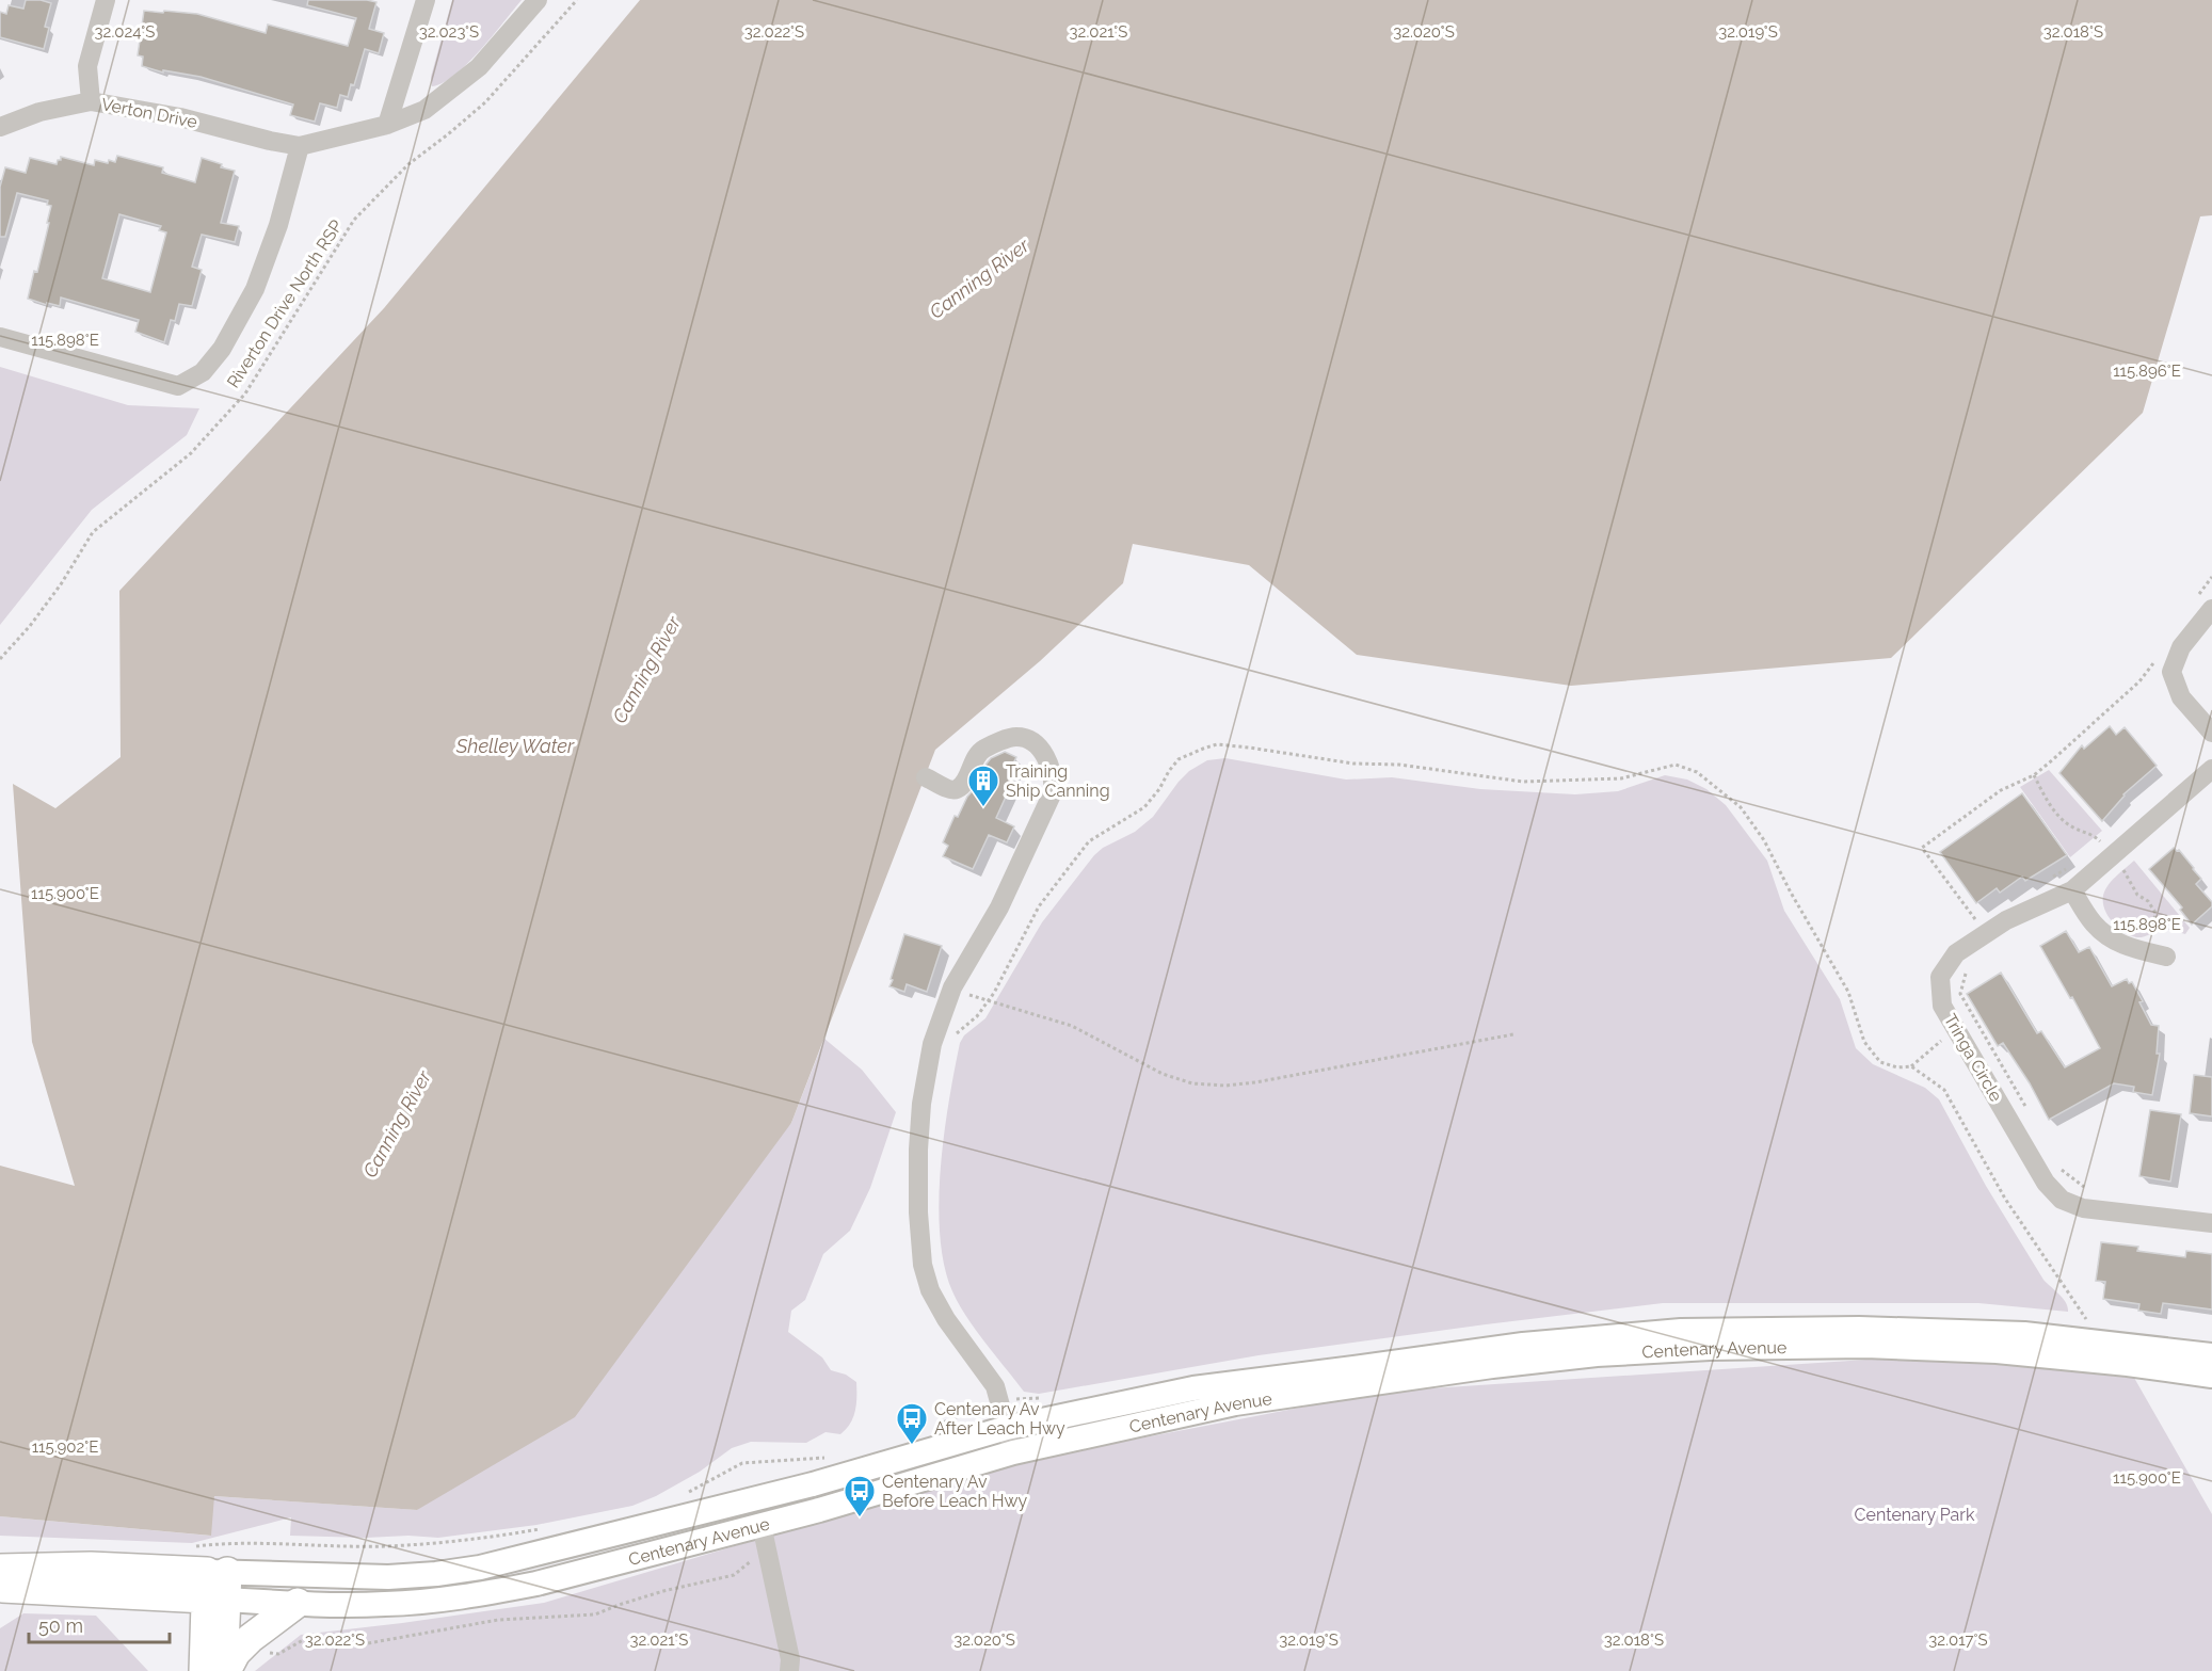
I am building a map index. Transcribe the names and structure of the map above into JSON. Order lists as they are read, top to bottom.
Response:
{
  "streets": {
    "main road": ["Centenary Avenue"],
    "street": ["Verton Drive", "Tringa Circle"],
    "path": ["Riverton Drive North RSP"]
  },
  "water": ["Canning River", "Shelley Water"],
  "parks": ["Centenary Park"],
  "places": {
    "building": ["Training Ship Canning"],
    "bus stop": ["Centenary Av After Leach Hwy", "Centenary Av Before Leach Hwy"]
  },
  "scale_bar": "50 m",
  "coordinates": [
    "32.024°S",
    "32.023°S",
    "32.022°S",
    "32.021°S",
    "32.020°S",
    "32.019°S",
    "32.018°S",
    "115.898°E",
    "115.896°E",
    "115.900°E",
    "115.902°E",
    "32.017°S"
  ]
}
